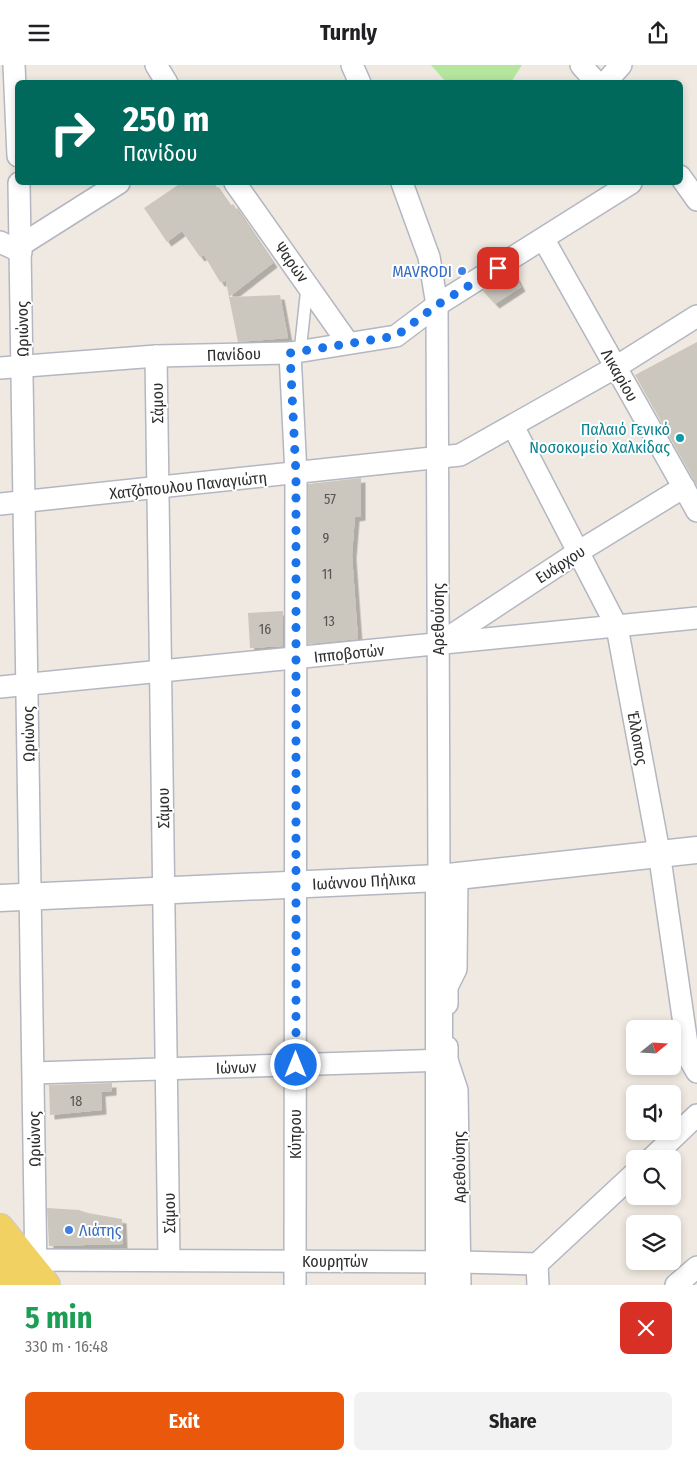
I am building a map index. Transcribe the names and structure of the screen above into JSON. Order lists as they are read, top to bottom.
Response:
{
  "streets": {
    "street": [
      "Ψαρών",
      "Ωριώνος",
      "Πανίδου",
      "Λικαρίου",
      "Σάμου",
      "Χατζόπουλου Παναγιώτη",
      "Ευάρχου",
      "Αρεθούσης",
      "Ιπποβοτών",
      "Έλλοπος",
      "Ιωάννου Πήλικα",
      "Ιώνων",
      "Κύπρου",
      "Κουρητών"
    ]
  },
  "crossings": [
    ["Ψαρών", "Πανίδου"],
    ["Ωριώνος", "Πανίδου"],
    ["Ωριώνος", "Χατζόπουλου Παναγιώτη"],
    ["Ωριώνος", "Ιπποβοτών"],
    ["Ωριώνος", "Ιωάννου Πήλικα"],
    ["Ωριώνος", "Ιώνων"],
    ["Ωριώνος", "Κουρητών"],
    ["Πανίδου", "Λικαρίου"],
    ["Πανίδου", "Σάμου"],
    ["Πανίδου", "Αρεθούσης"],
    ["Πανίδου", "Κύπρου"],
    ["Λικαρίου", "Χατζόπουλου Παναγιώτη"],
    ["Λικαρίου", "Ευάρχου"],
    ["Σάμου", "Χατζόπουλου Παναγιώτη"],
    ["Σάμου", "Ιπποβοτών"],
    ["Σάμου", "Ιωάννου Πήλικα"],
    ["Σάμου", "Ιώνων"],
    ["Σάμου", "Κουρητών"],
    ["Χατζόπουλου Παναγιώτη", "Αρεθούσης"],
    ["Χατζόπουλου Παναγιώτη", "Έλλοπος"],
    ["Χατζόπουλου Παναγιώτη", "Κύπρου"],
    ["Ευάρχου", "Αρεθούσης"],
    ["Ευάρχου", "Ιπποβοτών"],
    ["Ευάρχου", "Έλλοπος"],
    ["Αρεθούσης", "Ιπποβοτών"],
    ["Αρεθούσης", "Ιωάννου Πήλικα"],
    ["Αρεθούσης", "Ιώνων"],
    ["Αρεθούσης", "Κουρητών"],
    ["Ιπποβοτών", "Έλλοπος"],
    ["Ιπποβοτών", "Κύπρου"],
    ["Έλλοπος", "Ιωάννου Πήλικα"],
    ["Ιωάννου Πήλικα", "Κύπρου"],
    ["Ιώνων", "Κύπρου"],
    ["Κύπρου", "Κουρητών"]
  ],
  "places": ["MAVRODI", "Παλαιό Γενικό Νοσοκομείο Χαλκίδας", "Λιάτης"],
  "house_numbers": [
    "57",
    "9",
    "11",
    "13",
    "16",
    "18"
  ],
  "north": "right",
  "page": {
    "header": "Turnly",
    "turn": ["250 m", "Πανίδου"],
    "heading": ["5 min", "330 m · 16:48"],
    "buttons": ["Exit", "Share"]
  }
}
